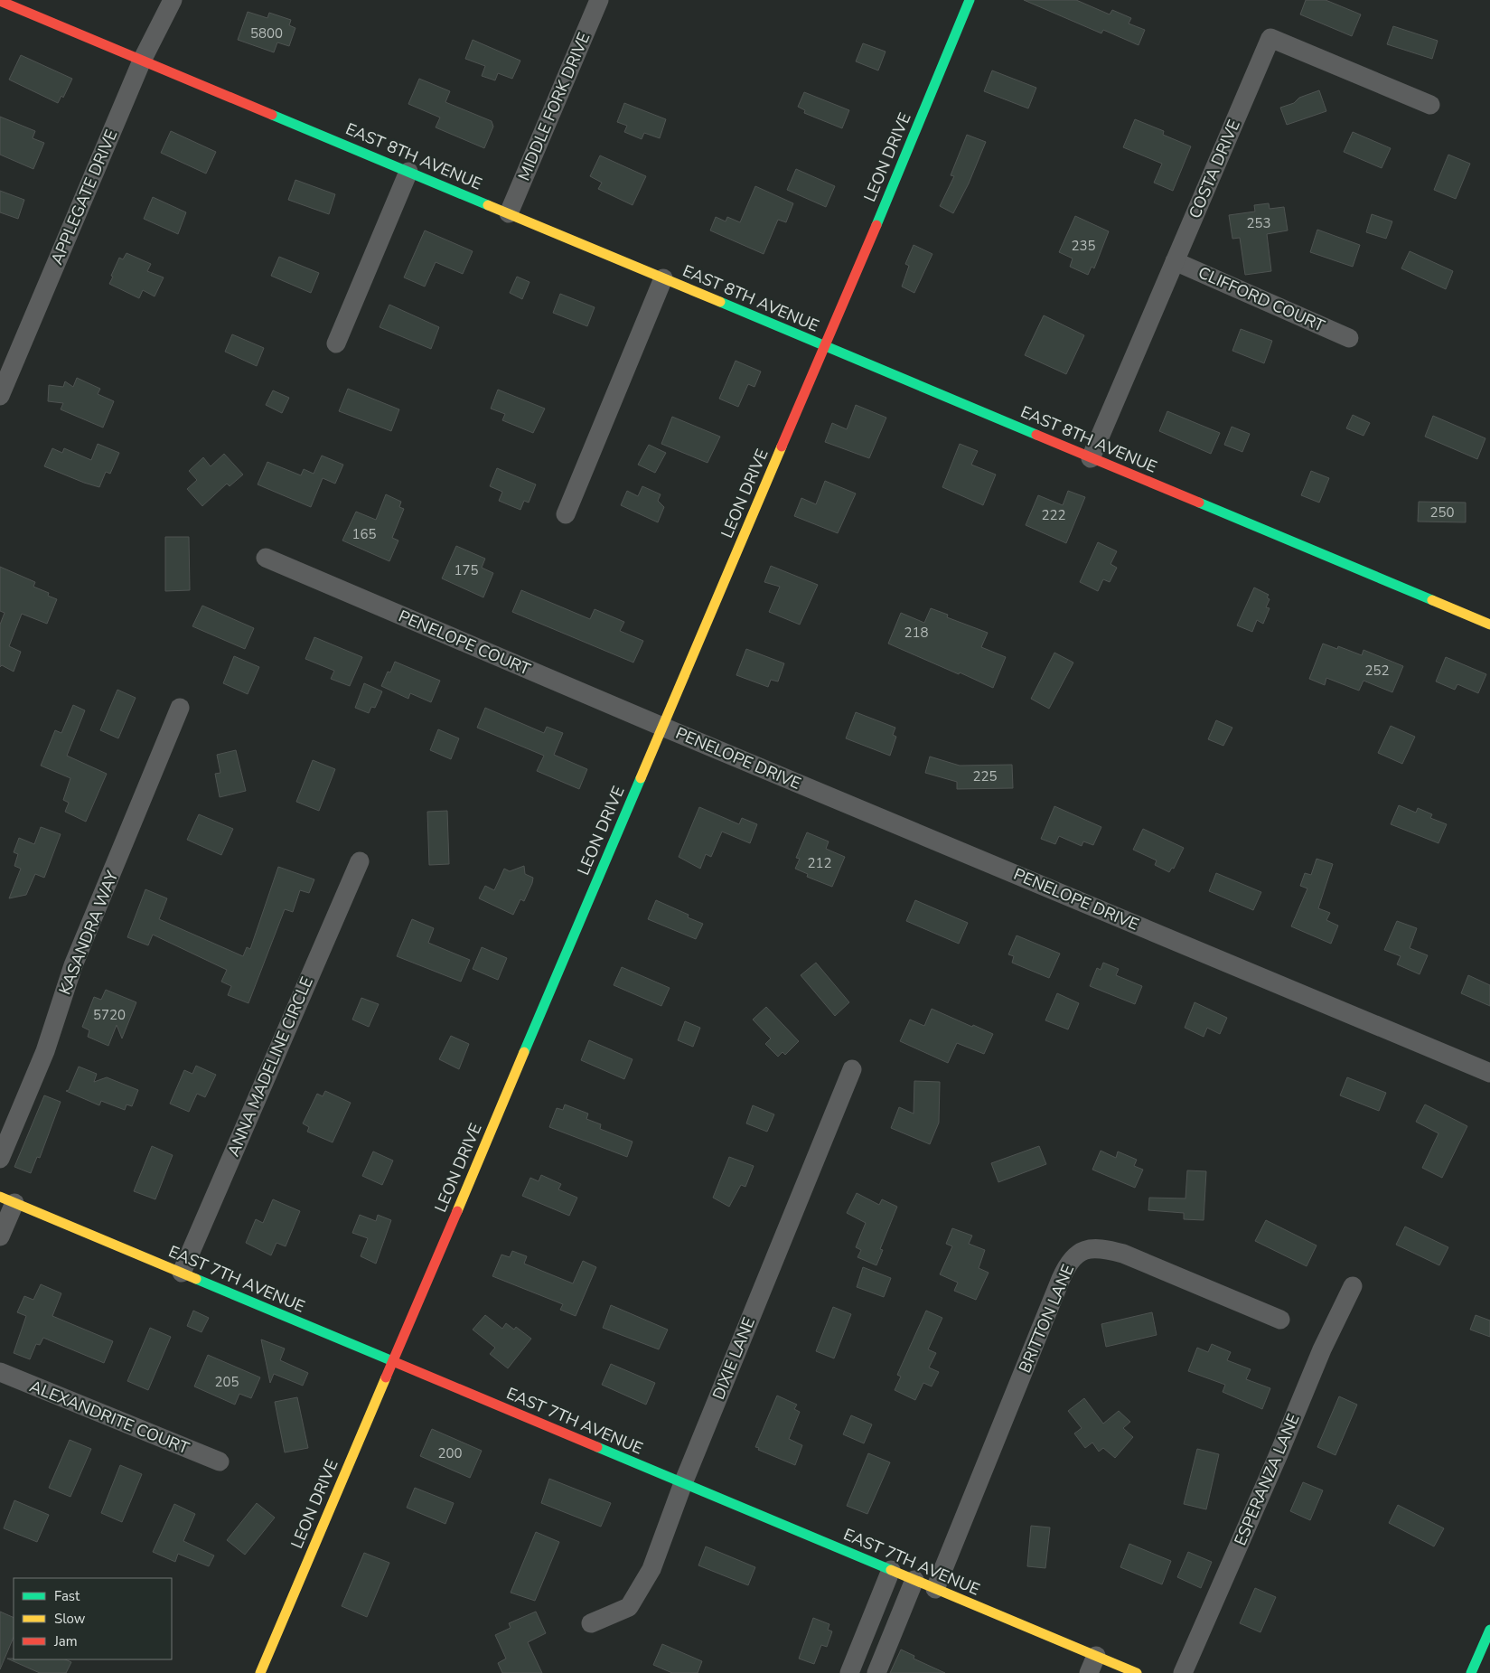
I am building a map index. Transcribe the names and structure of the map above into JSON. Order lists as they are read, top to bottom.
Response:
{
  "streets": {
    "street": [
      "MIDDLE FORK DRIVE",
      "EAST 8TH AVENUE",
      "LEON DRIVE",
      "COSTA DRIVE",
      "APPLEGATE DRIVE",
      "CLIFFORD COURT",
      "PENELOPE COURT",
      "PENELOPE DRIVE",
      "KASANDRA WAY",
      "ANNA MADELINE CIRCLE",
      "EAST 7TH AVENUE",
      "BRITTON LANE",
      "DIXIE LANE",
      "ALEXANDRITE COURT",
      "ESPERANZA LANE"
    ]
  },
  "crossings": [
    ["MIDDLE FORK DRIVE", "EAST 8TH AVENUE"],
    ["EAST 8TH AVENUE", "LEON DRIVE"],
    ["EAST 8TH AVENUE", "COSTA DRIVE"],
    ["EAST 8TH AVENUE", "APPLEGATE DRIVE"],
    ["LEON DRIVE", "PENELOPE COURT"],
    ["LEON DRIVE", "PENELOPE DRIVE"],
    ["LEON DRIVE", "EAST 7TH AVENUE"],
    ["COSTA DRIVE", "CLIFFORD COURT"],
    ["PENELOPE COURT", "PENELOPE DRIVE"],
    ["ANNA MADELINE CIRCLE", "EAST 7TH AVENUE"],
    ["EAST 7TH AVENUE", "BRITTON LANE"],
    ["EAST 7TH AVENUE", "DIXIE LANE"]
  ],
  "house_numbers": [
    "5800",
    "253",
    "235",
    "250",
    "222",
    "165",
    "175",
    "218",
    "252",
    "225",
    "212",
    "5720",
    "205",
    "200"
  ],
  "legend": ["Fast", "Slow", "Jam"]
}
